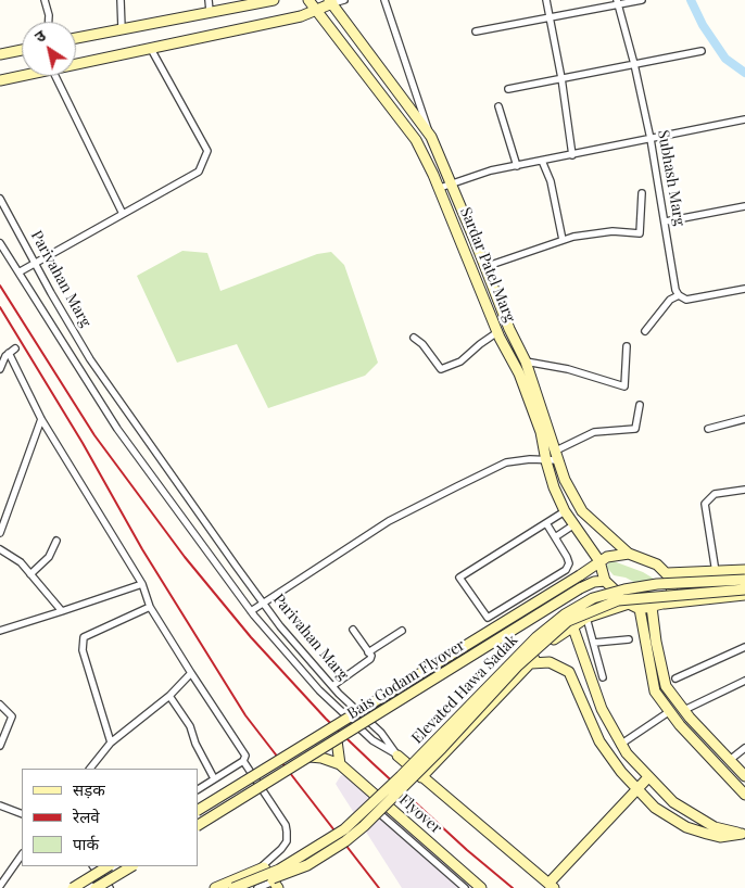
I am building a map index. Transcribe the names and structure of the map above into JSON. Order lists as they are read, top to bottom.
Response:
{
  "streets": {
    "street": [
      "Subhash Marg",
      "Sardar Patel Marg",
      "Parivahan Marg",
      "Bais Godam Flyover",
      "Elevated Hawa Sadak",
      "Flyover"
    ]
  },
  "crossings": [
    ["Sardar Patel Marg", "Bais Godam Flyover"],
    ["Bais Godam Flyover", "Flyover"]
  ],
  "legend": ["सड़क", "रेलवे", "पार्क"],
  "north": "top left"
}
